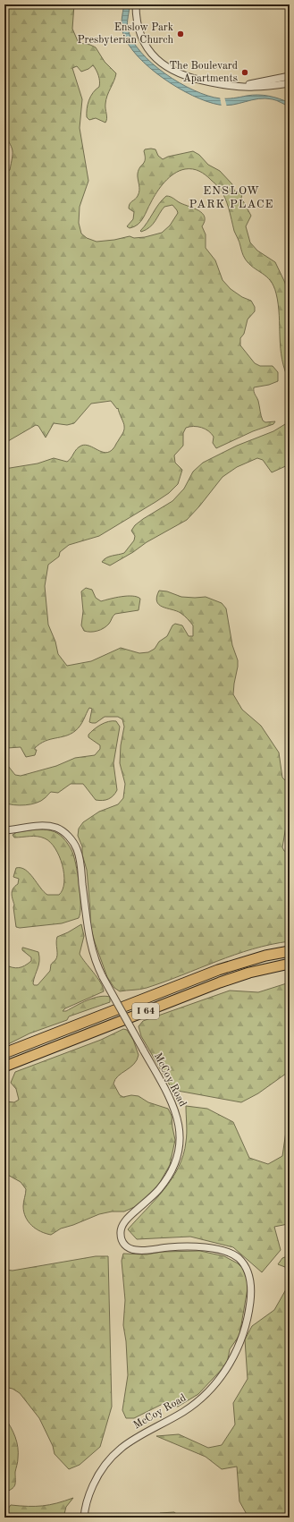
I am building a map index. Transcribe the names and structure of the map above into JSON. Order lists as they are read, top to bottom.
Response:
{
  "streets": {
    "highway": ["I 64"],
    "street": ["McCoy Road"]
  },
  "districts": ["ENSLOW PARK PLACE"],
  "places": ["Enslow Park Presbyterian Church", "The Boulevard Apartments"]
}
